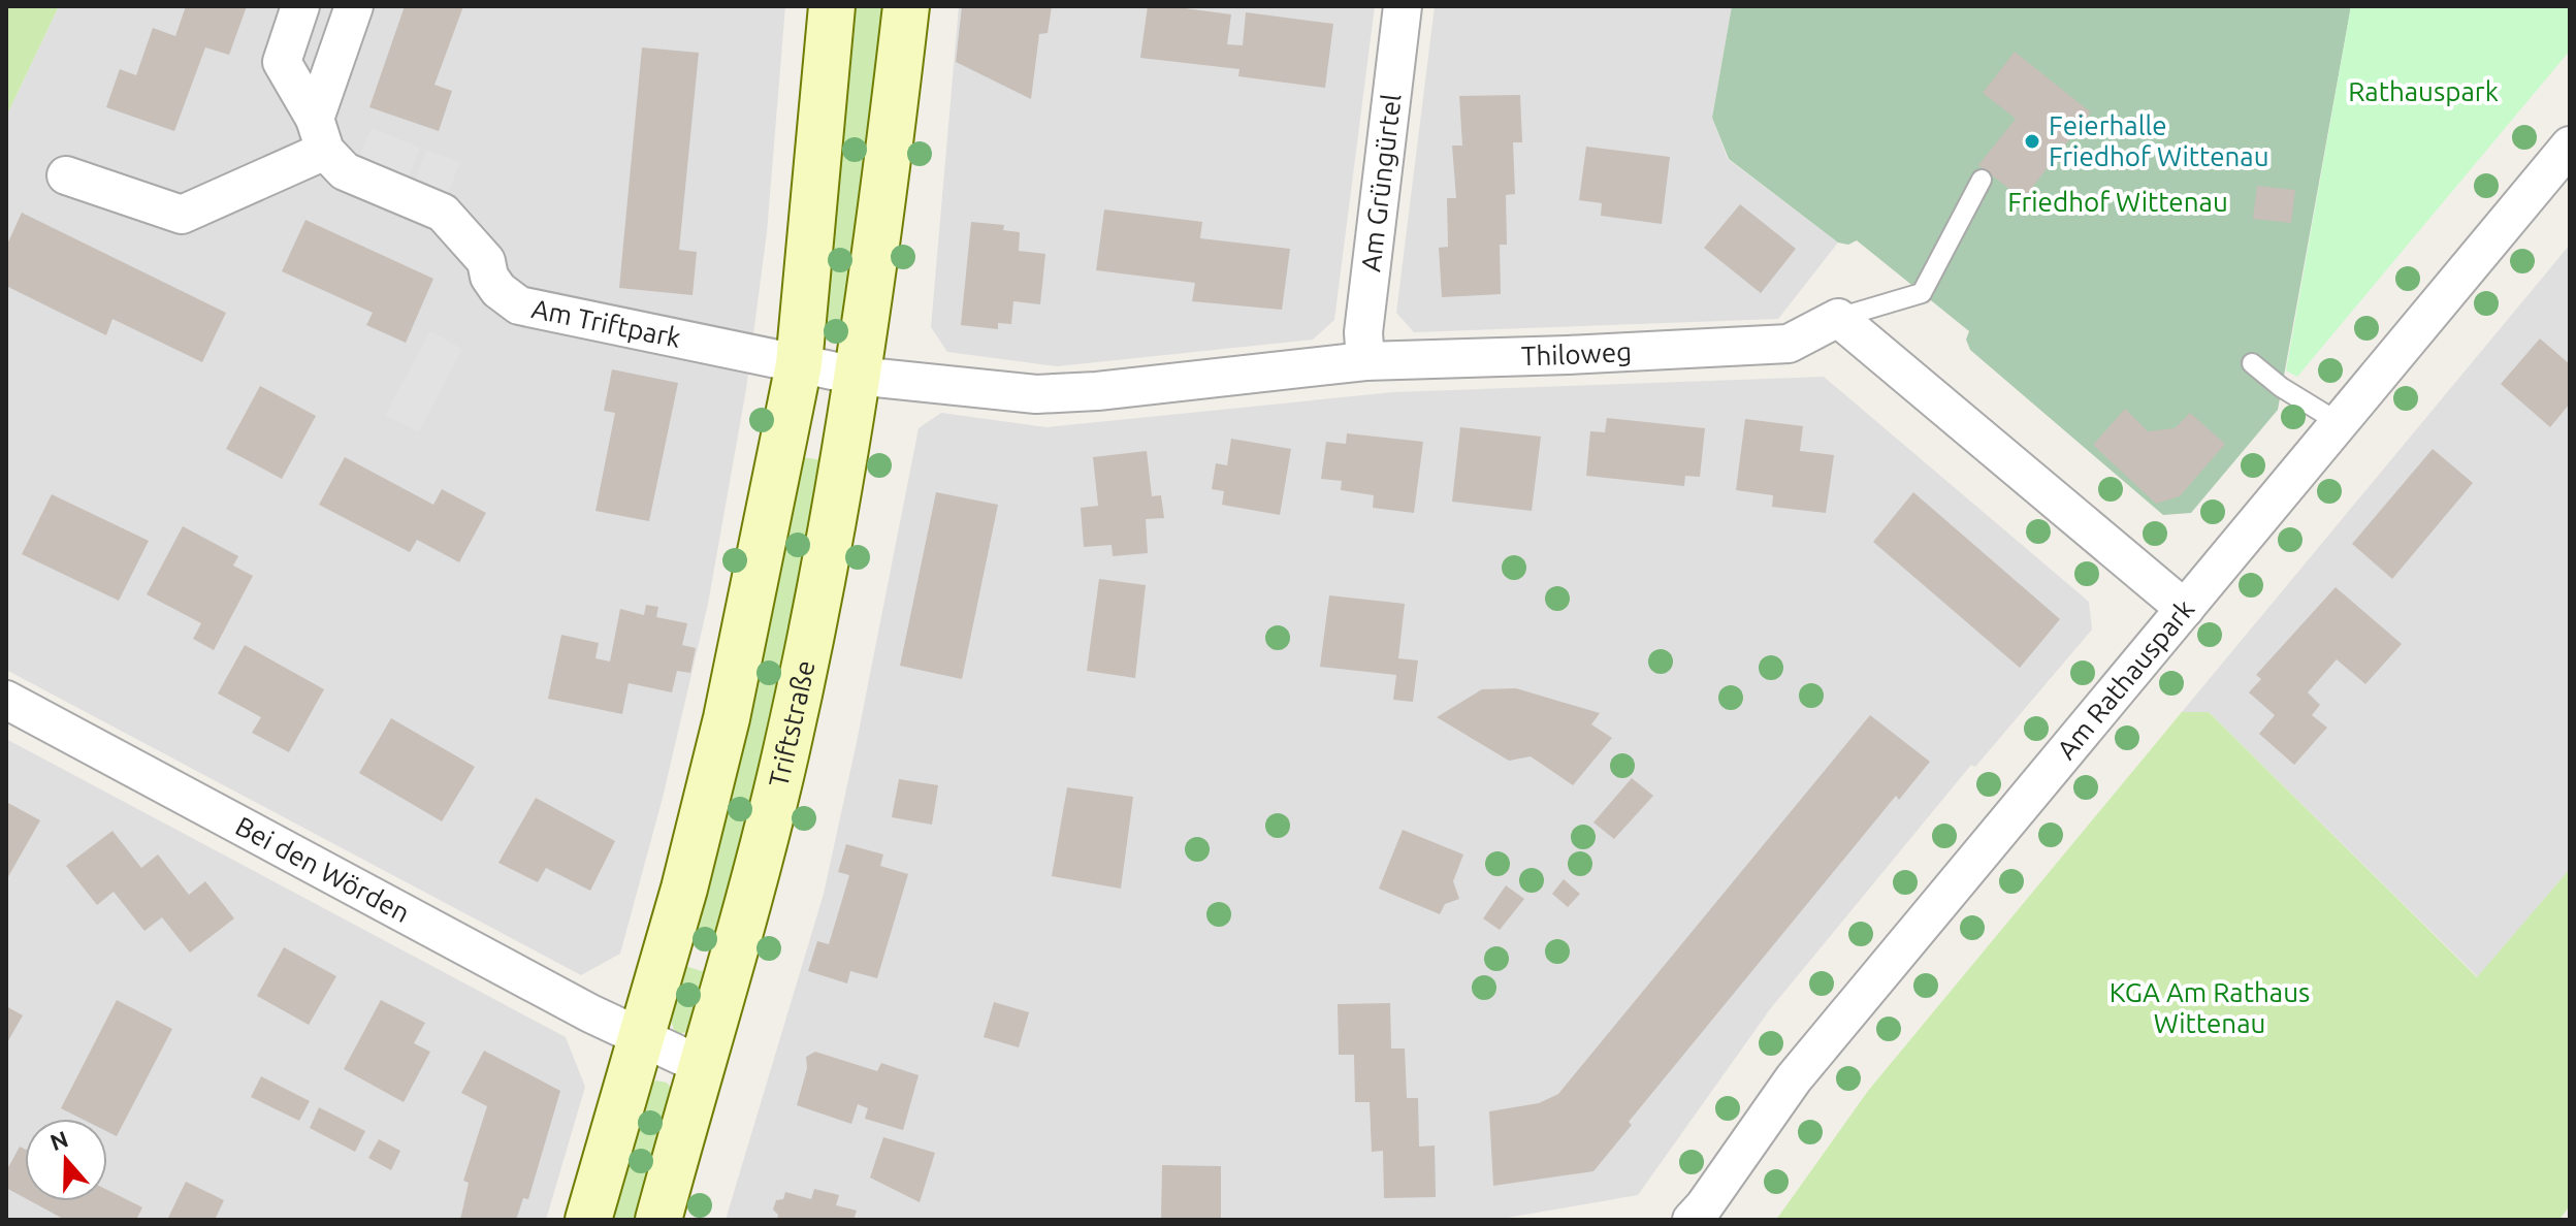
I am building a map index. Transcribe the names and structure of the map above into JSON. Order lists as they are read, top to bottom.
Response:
{
  "streets": {
    "main road": ["Triftstraße"],
    "street": [
      "Am Grüngürtel",
      "Am Triftpark",
      "Thiloweg",
      "Am Rathauspark",
      "Bei den Wörden"
    ]
  },
  "crossings": [
    ["Am Grüngürtel", "Thiloweg"],
    ["Thiloweg", "Triftstraße"]
  ],
  "parks": ["Rathauspark", "Friedhof Wittenau", "KGA Am Rathaus Wittenau"],
  "places": ["Feierhalle Friedhof Wittenau"],
  "north": "top"
}
